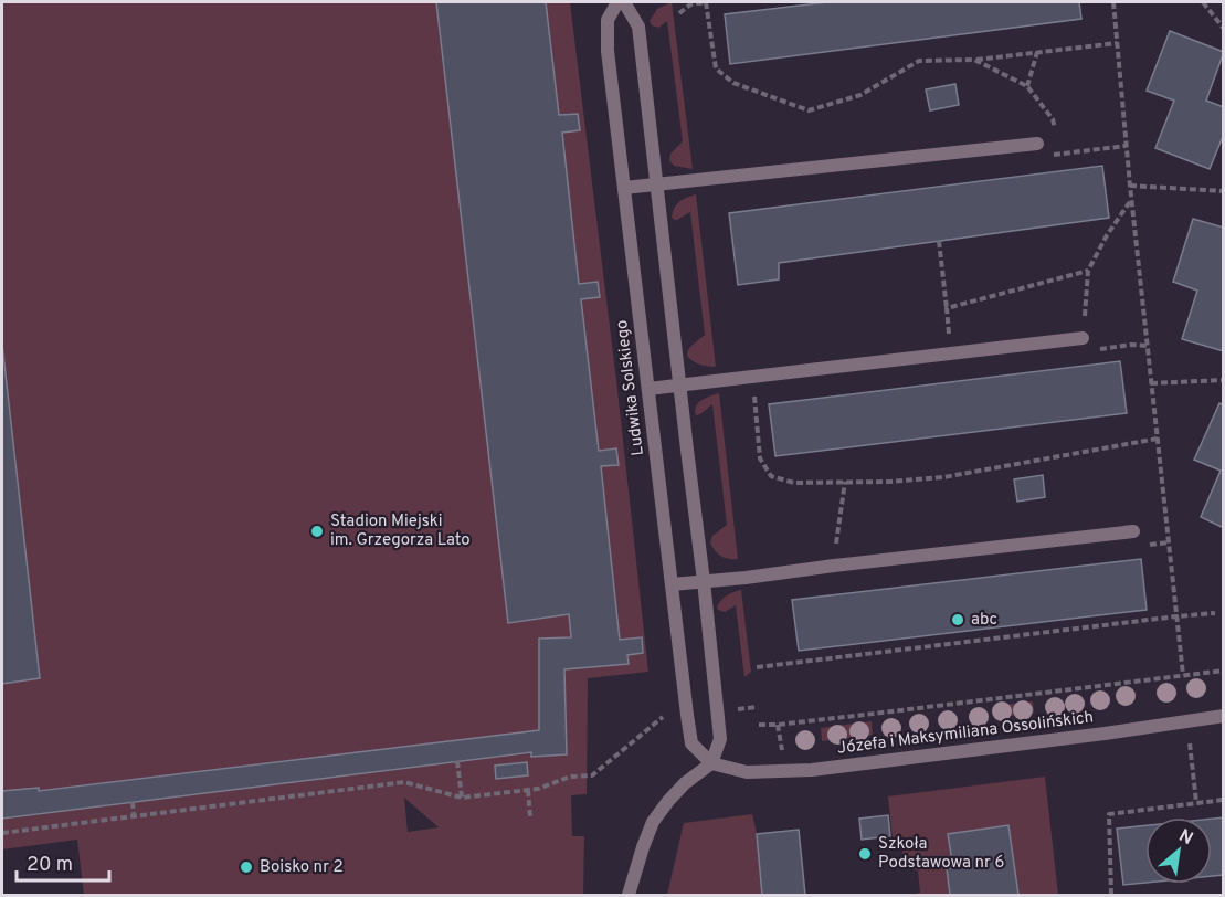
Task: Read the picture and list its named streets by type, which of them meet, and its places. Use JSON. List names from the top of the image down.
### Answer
{
  "streets": {
    "street": ["Ludwika Solskiego", "Józefa i Maksymiliana Ossolińskich"]
  },
  "crossings": [
    ["Ludwika Solskiego", "Józefa i Maksymiliana Ossolińskich"]
  ],
  "places": [
    "Stadion Miejski im. Grzegorza Lato",
    "abc",
    "Szkoła Podstawowa nr 6",
    "Boisko nr 2"
  ],
  "scale_bar": "20 m",
  "north": "top right"
}
